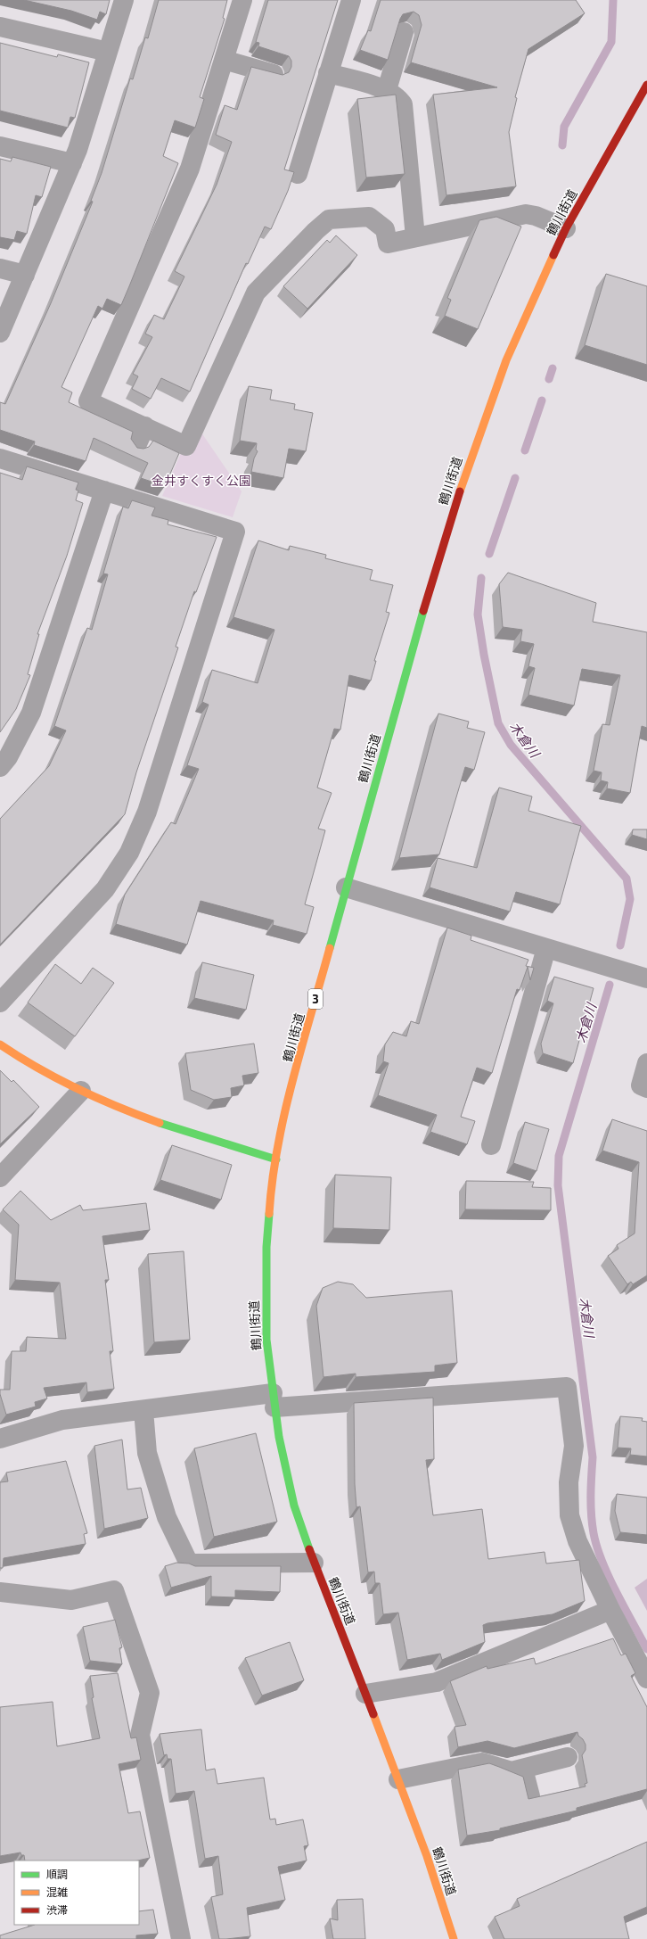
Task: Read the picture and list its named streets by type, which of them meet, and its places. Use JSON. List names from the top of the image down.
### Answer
{
  "streets": {
    "main road": ["鶴川街道", "3"]
  },
  "water": ["木倉川"],
  "parks": ["金井すくすく公園"],
  "legend": ["順調", "混雑", "渋滞"]
}
